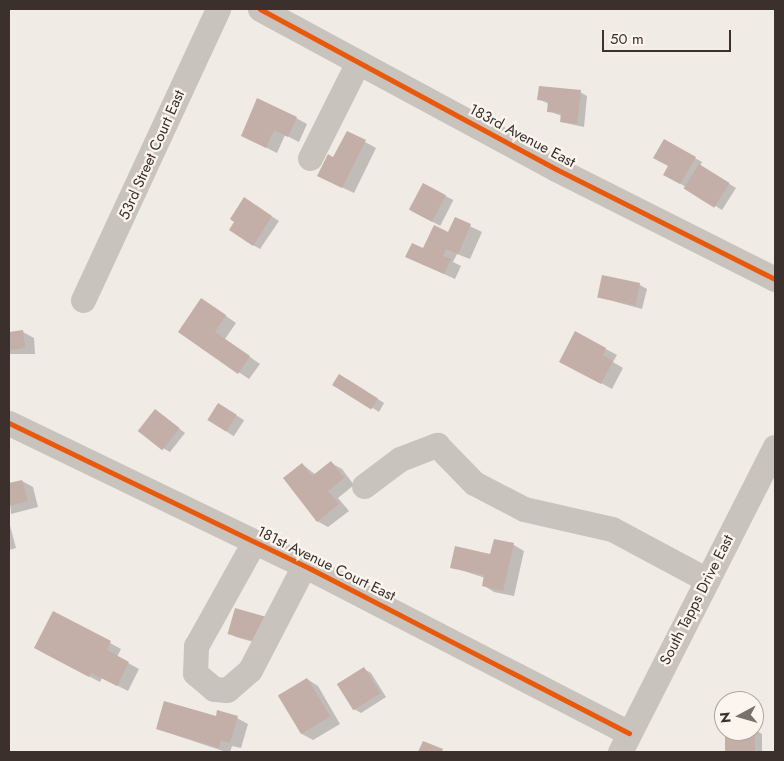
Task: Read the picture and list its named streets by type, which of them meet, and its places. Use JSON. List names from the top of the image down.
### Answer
{
  "streets": {
    "street": [
      "183rd Avenue East",
      "53rd Street Court East",
      "181st Avenue Court East",
      "South Tapps Drive East"
    ]
  },
  "crossings": [
    ["181st Avenue Court East", "South Tapps Drive East"]
  ],
  "scale_bar": "50 m",
  "north": "left"
}
